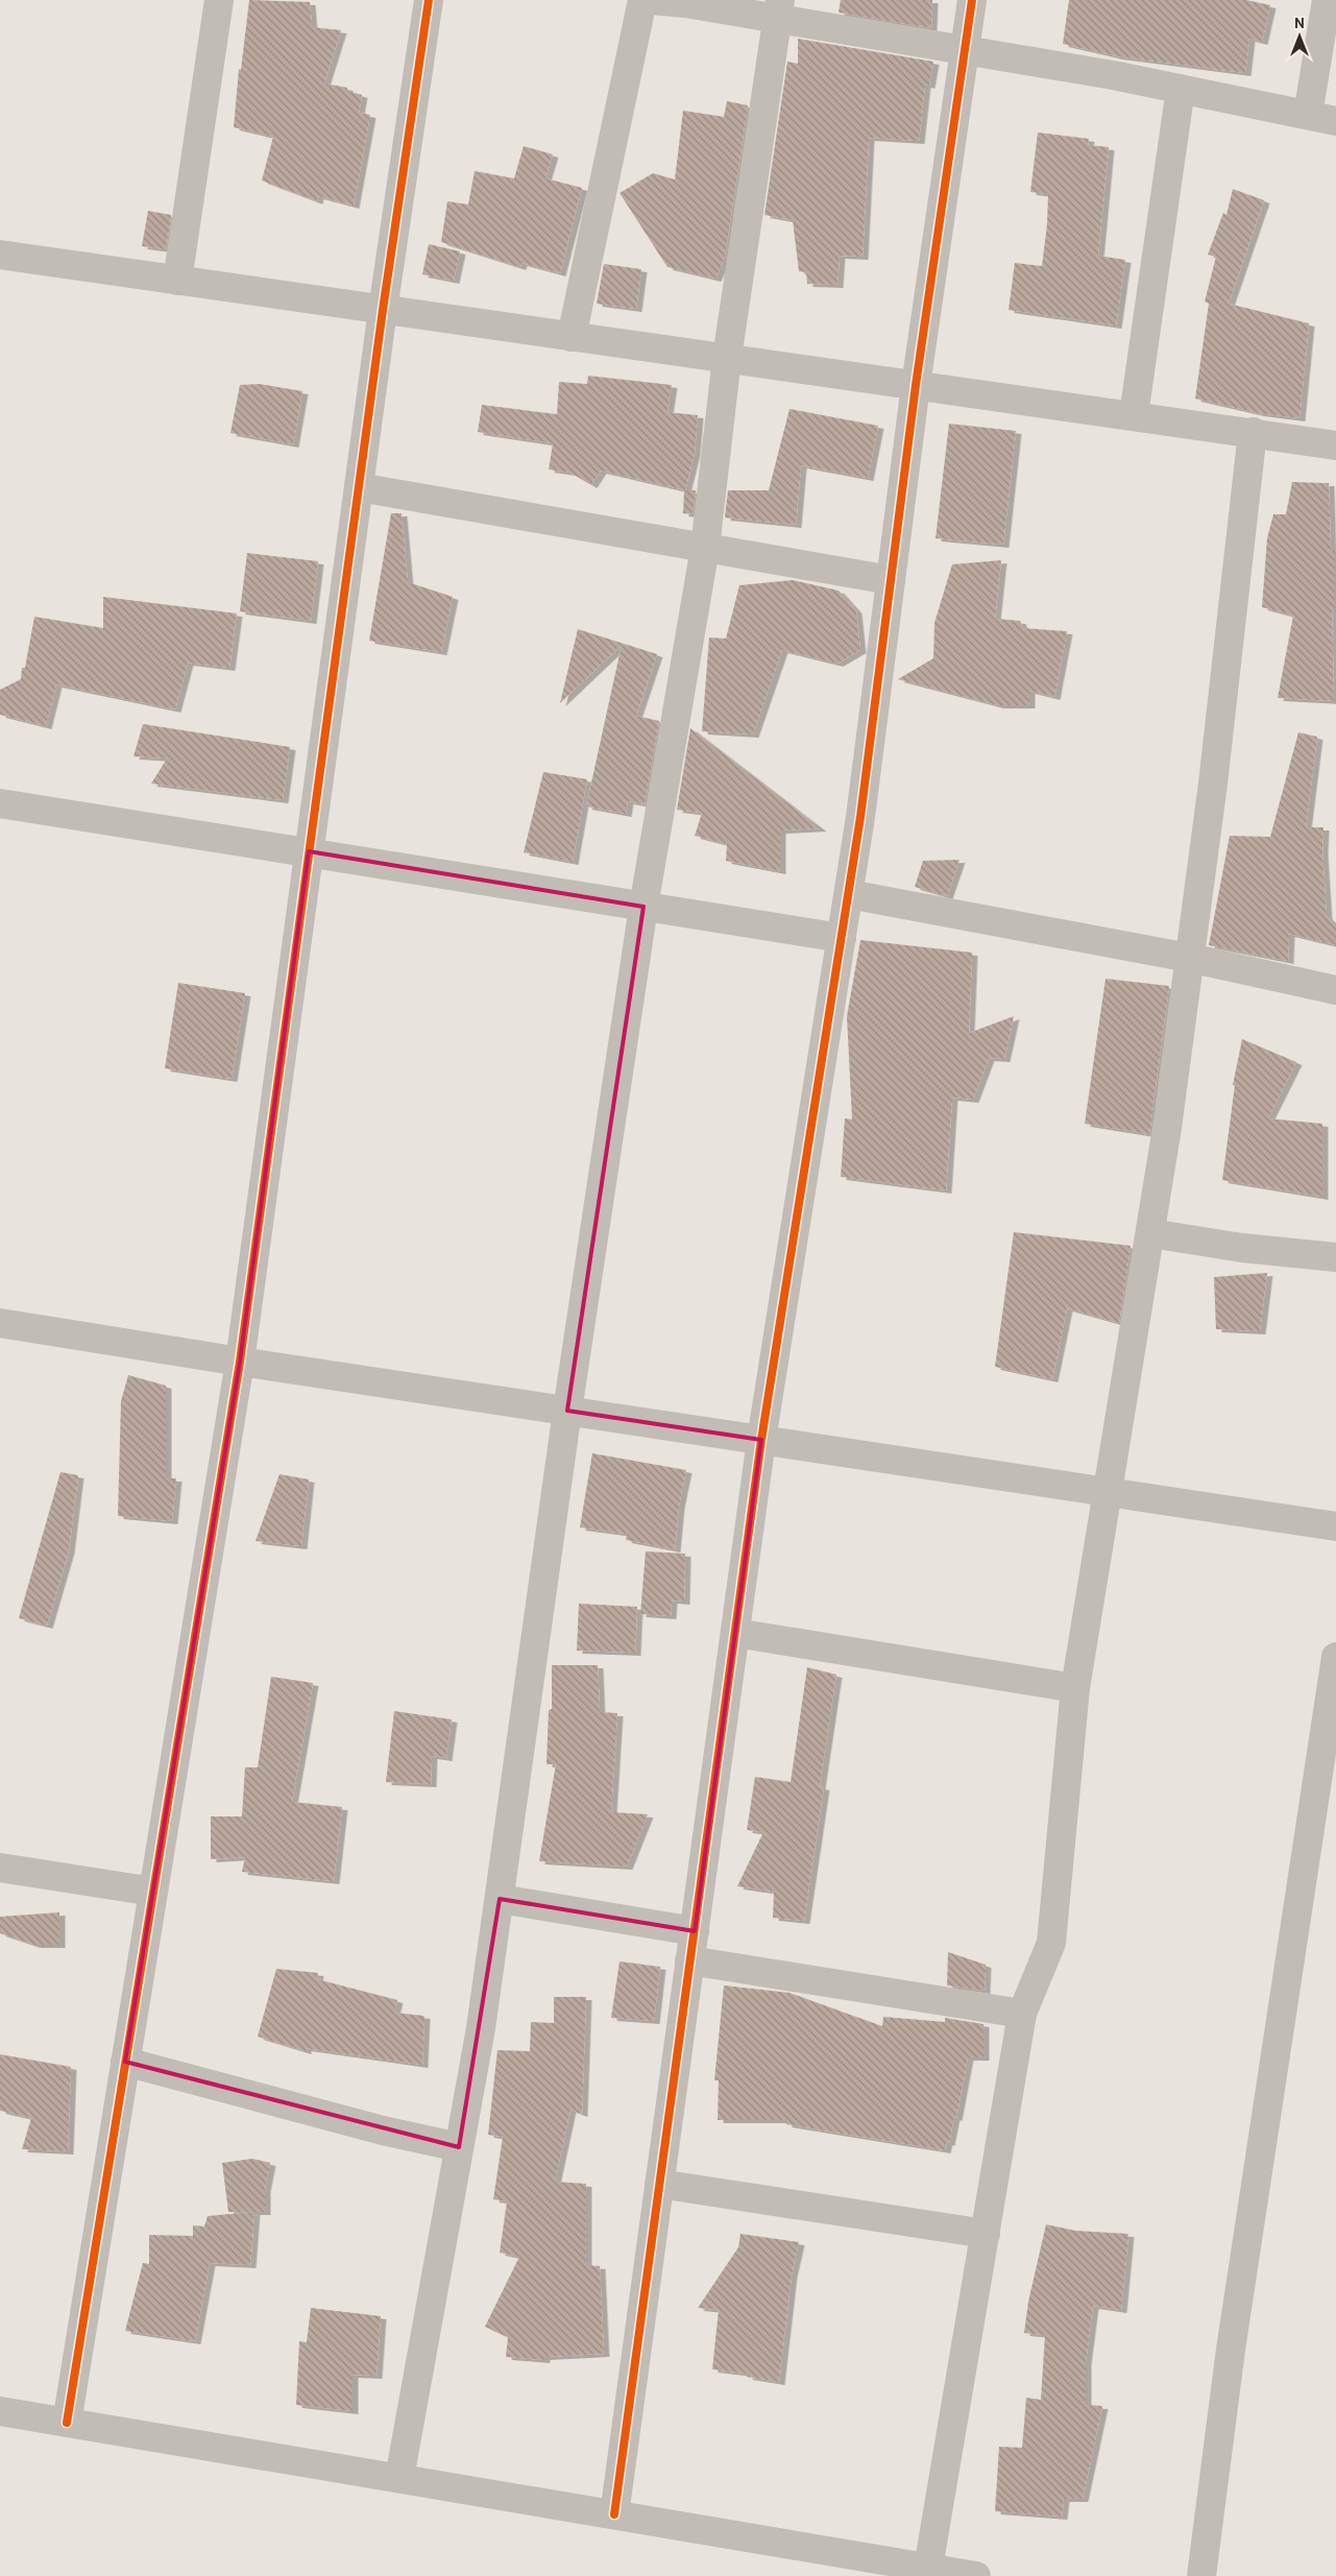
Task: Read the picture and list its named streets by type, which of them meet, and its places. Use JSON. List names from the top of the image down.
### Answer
{
  "north": "top"
}
